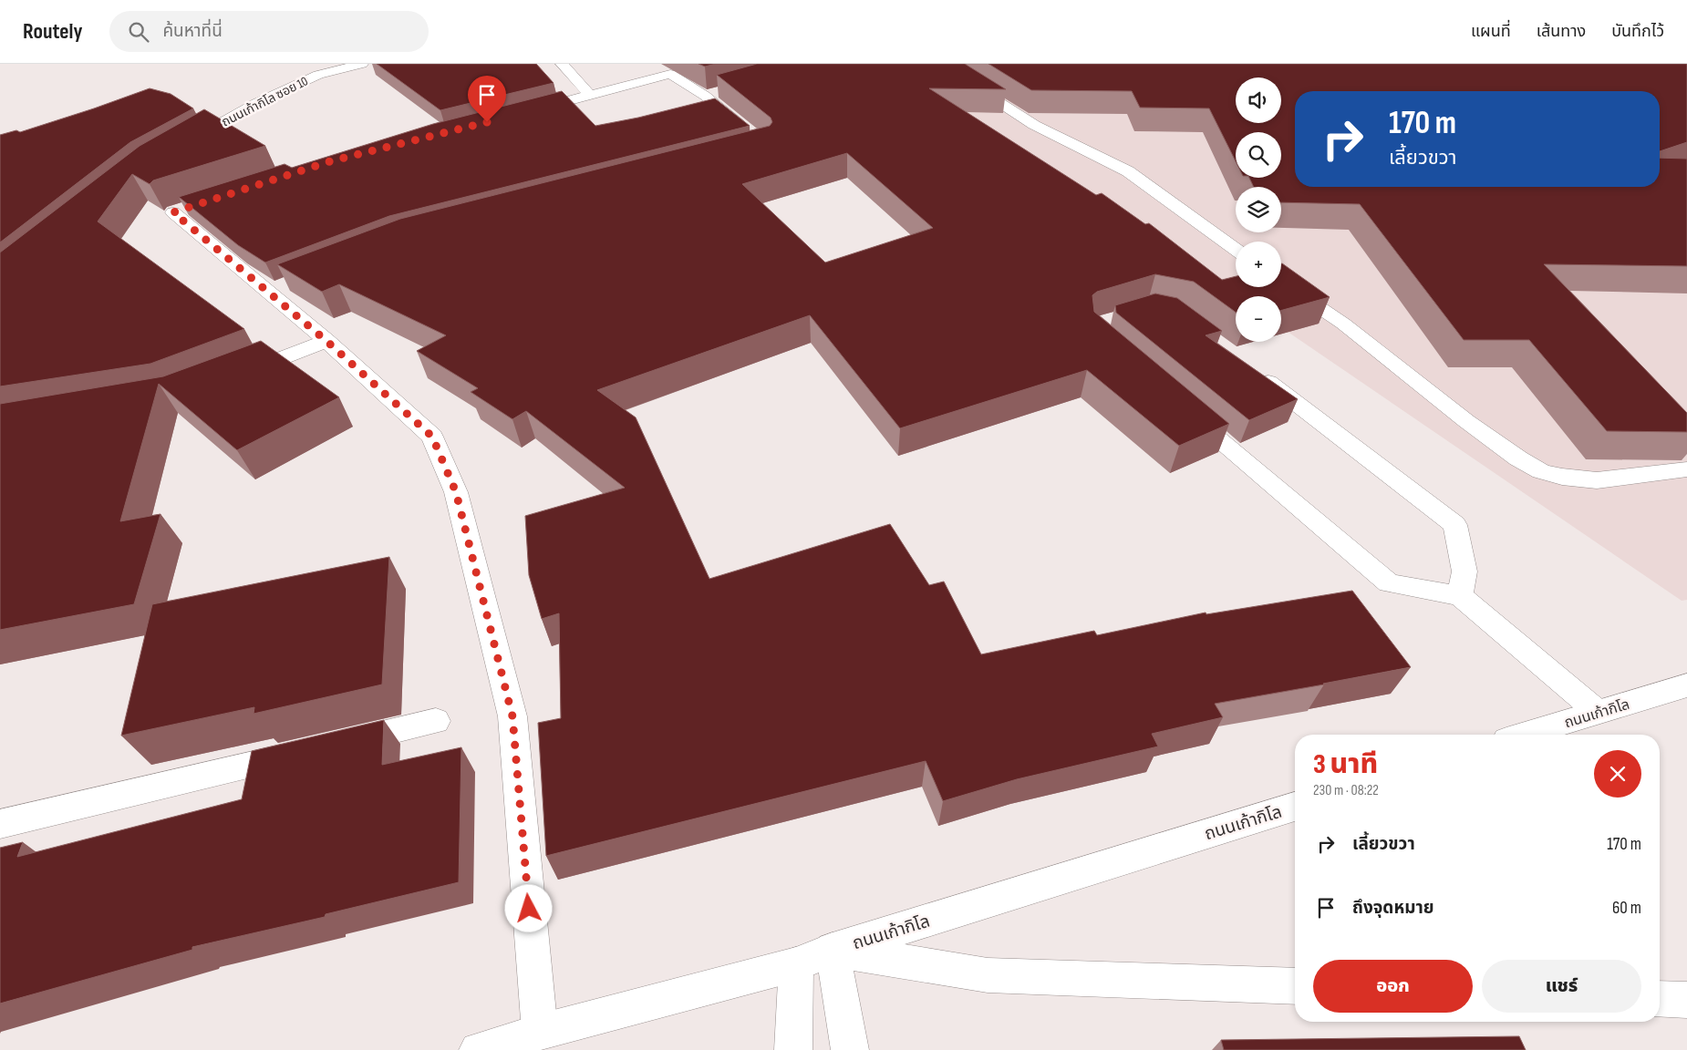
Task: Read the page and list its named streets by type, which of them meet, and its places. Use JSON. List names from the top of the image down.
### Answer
{
  "streets": {
    "street": ["ถนนเก้ากิโล ซอย 10", "ถนนเก้ากิโล"]
  },
  "page": {
    "header": "Routely",
    "search": "ค้นหาที่นี่",
    "nav": ["แผนที่", "เส้นทาง", "บันทึกไว้"],
    "map_buttons": ["+", "−"],
    "turn": ["170 m", "เลี้ยวขวา"],
    "heading": ["3 นาที", "230 m · 08:22"],
    "list": [
      {
        "name": "เลี้ยวขวา",
        "value": "170 m"
      },
      {
        "name": "ถึงจุดหมาย",
        "value": "60 m"
      }
    ],
    "buttons": ["ออก", "แชร์"]
  }
}
